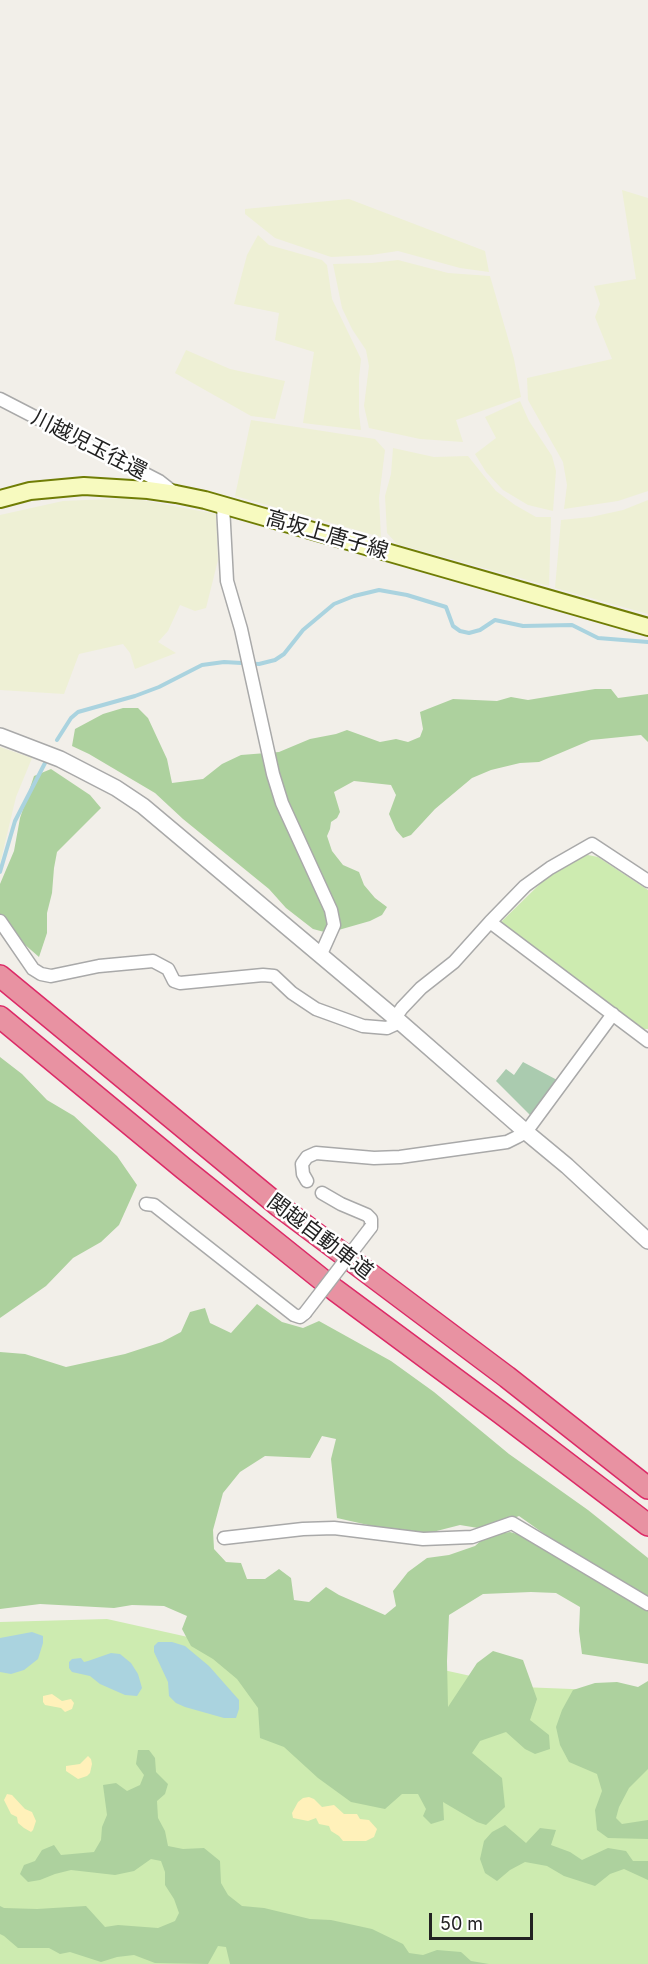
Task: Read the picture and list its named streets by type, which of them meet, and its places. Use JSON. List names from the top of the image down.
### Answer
{
  "streets": {
    "highway": ["関越自動車道"],
    "main road": ["高坂上唐子線"],
    "street": ["川越児玉往還"]
  },
  "crossings": [
    ["川越児玉往還", "高坂上唐子線"]
  ],
  "scale_bar": "50 m"
}
